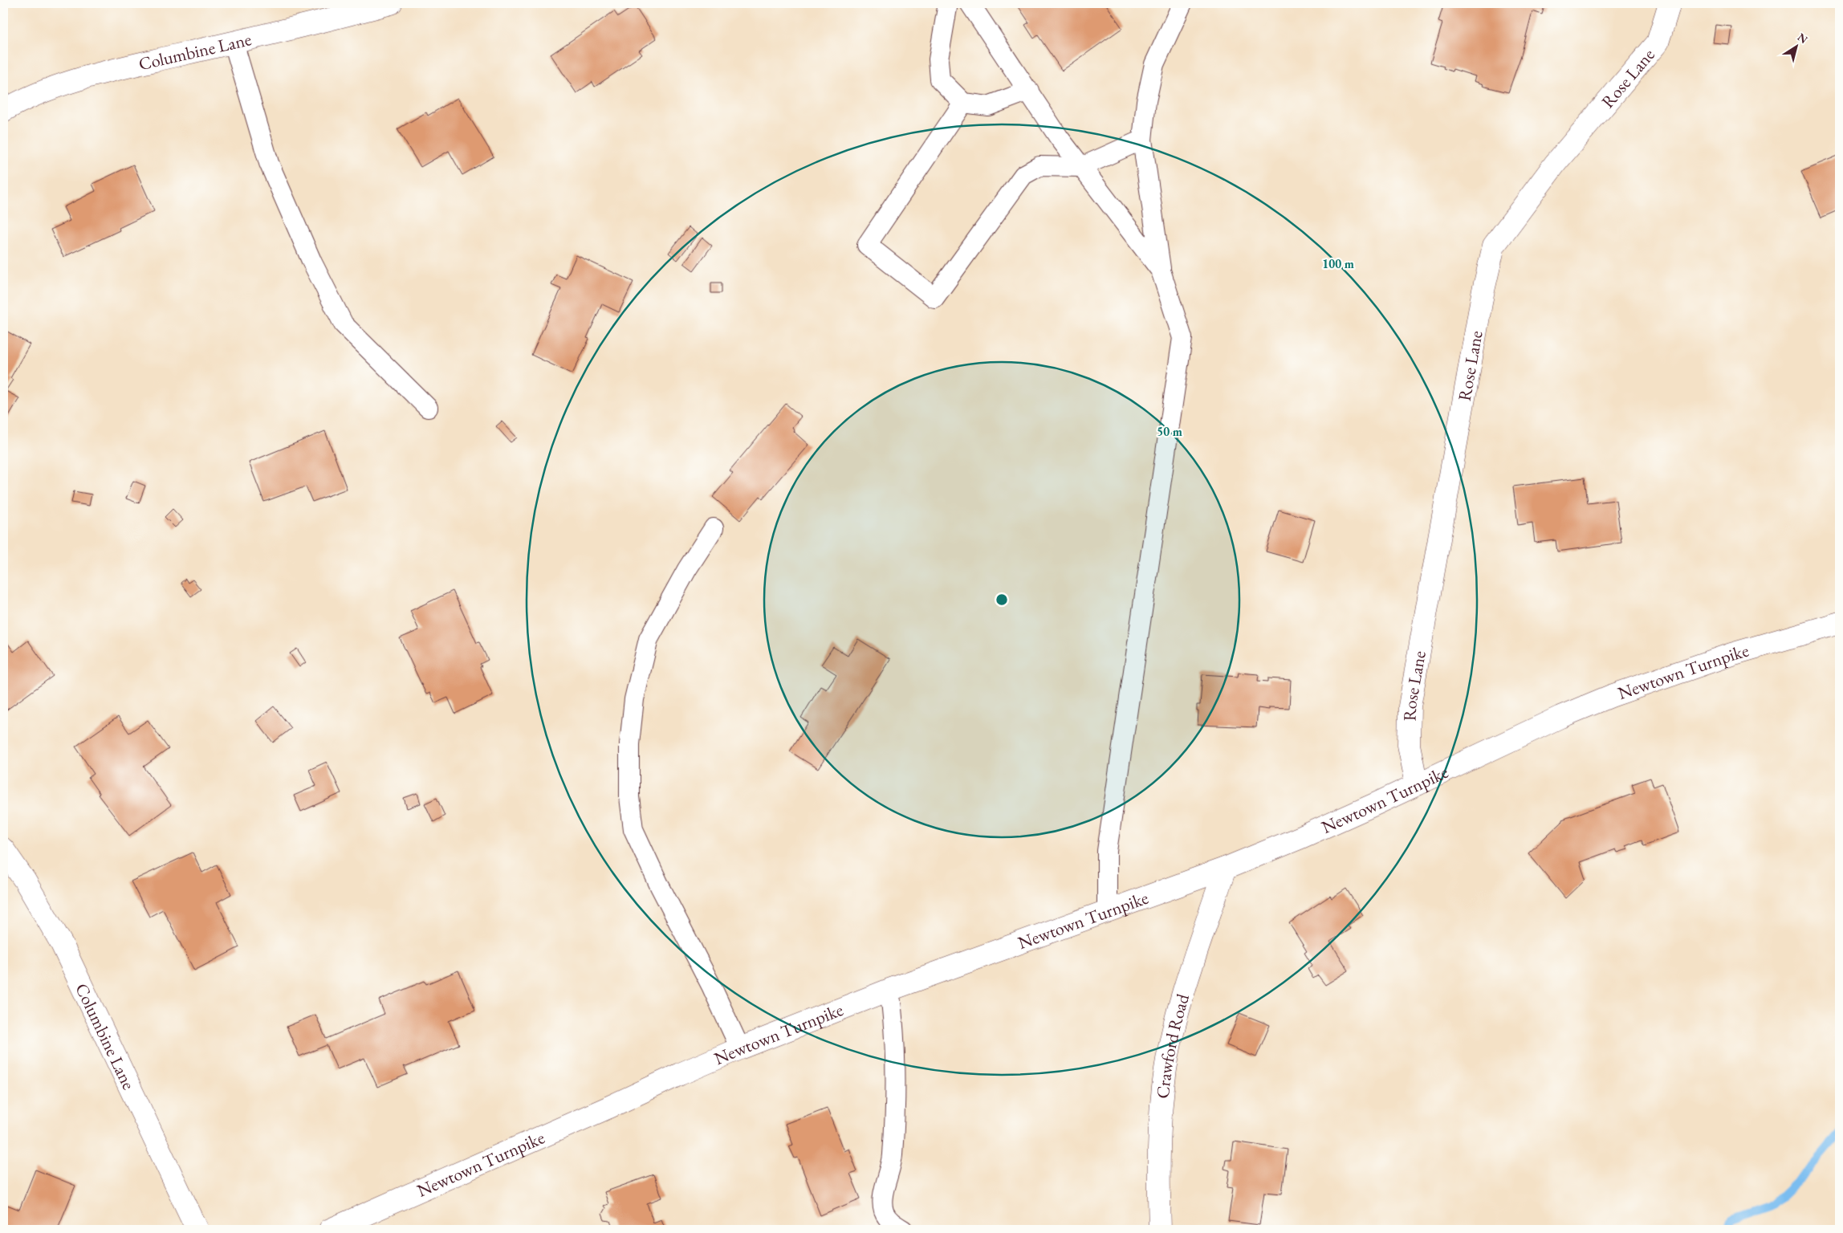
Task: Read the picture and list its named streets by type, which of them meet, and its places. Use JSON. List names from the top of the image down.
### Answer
{
  "streets": {
    "street": [
      "Columbine Lane",
      "Rose Lane",
      "Newtown Turnpike",
      "Crawford Road"
    ]
  },
  "crossings": [
    ["Rose Lane", "Newtown Turnpike"],
    ["Newtown Turnpike", "Crawford Road"]
  ],
  "north": "top right",
  "rings": ["100 m", "50 m"]
}
